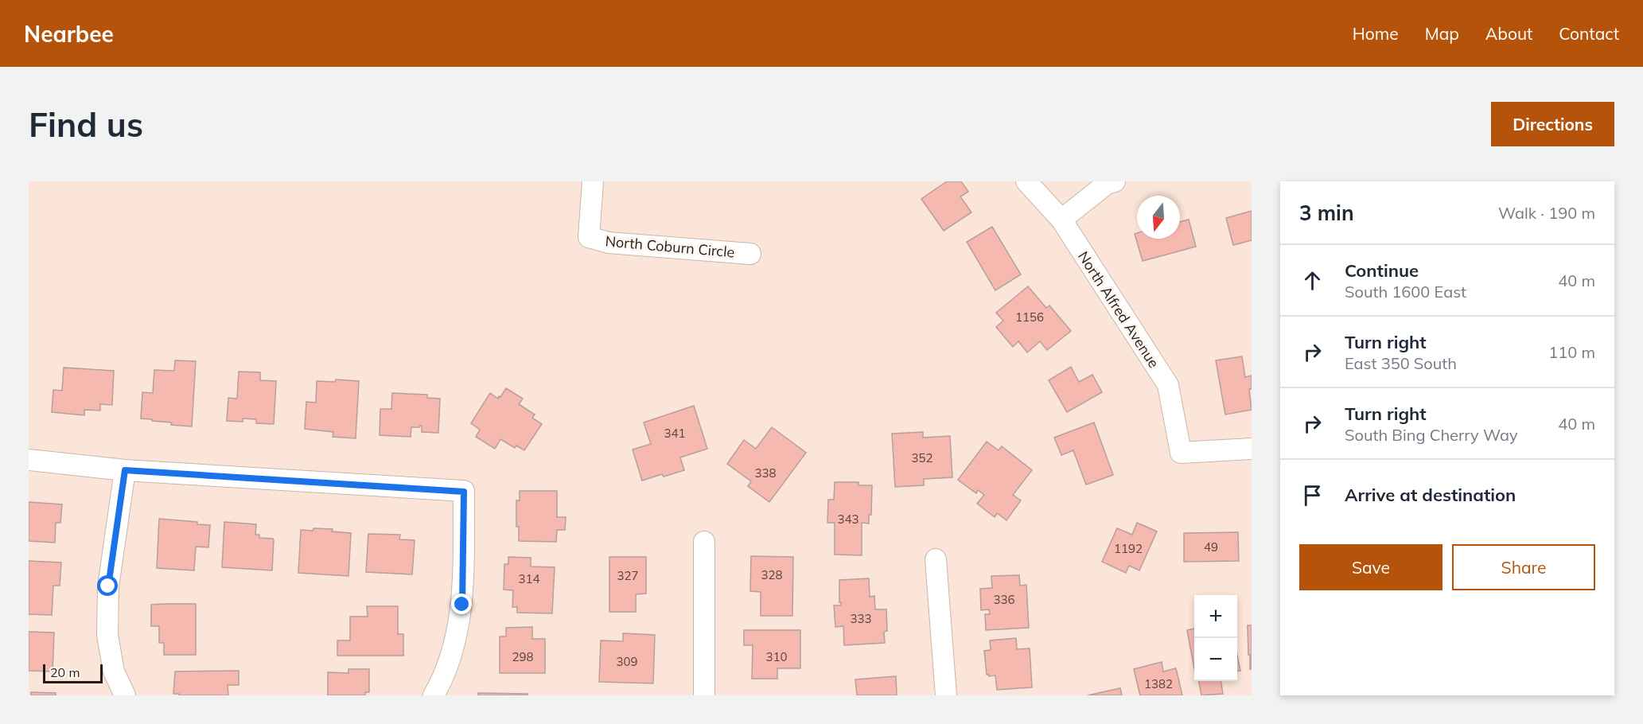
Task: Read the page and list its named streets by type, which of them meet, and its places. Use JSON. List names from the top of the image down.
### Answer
{
  "streets": {
    "street": ["North Coburn Circle", "North Alfred Avenue"]
  },
  "house_numbers": [
    "1156",
    "341",
    "352",
    "338",
    "343",
    "49",
    "1192",
    "328",
    "327",
    "314",
    "336",
    "333",
    "298",
    "310",
    "309",
    "1382"
  ],
  "scale_bar": "20 m",
  "north": "bottom",
  "page": {
    "header": "Nearbee",
    "nav": [
      "Home",
      "Map",
      "About",
      "Contact"
    ],
    "buttons": [
      "Directions",
      ["Save", "Share"]
    ],
    "title": "Find us",
    "heading": ["3 min", "Walk · 190 m"],
    "list": [
      ["Continue", "South 1600 East", "40 m"],
      ["Turn right", "East 350 South", "110 m"],
      ["Turn right", "South Bing Cherry Way", "40 m"],
      "Arrive at destination"
    ],
    "map_buttons": ["+", "−"],
    "scale": "20 m"
  }
}
